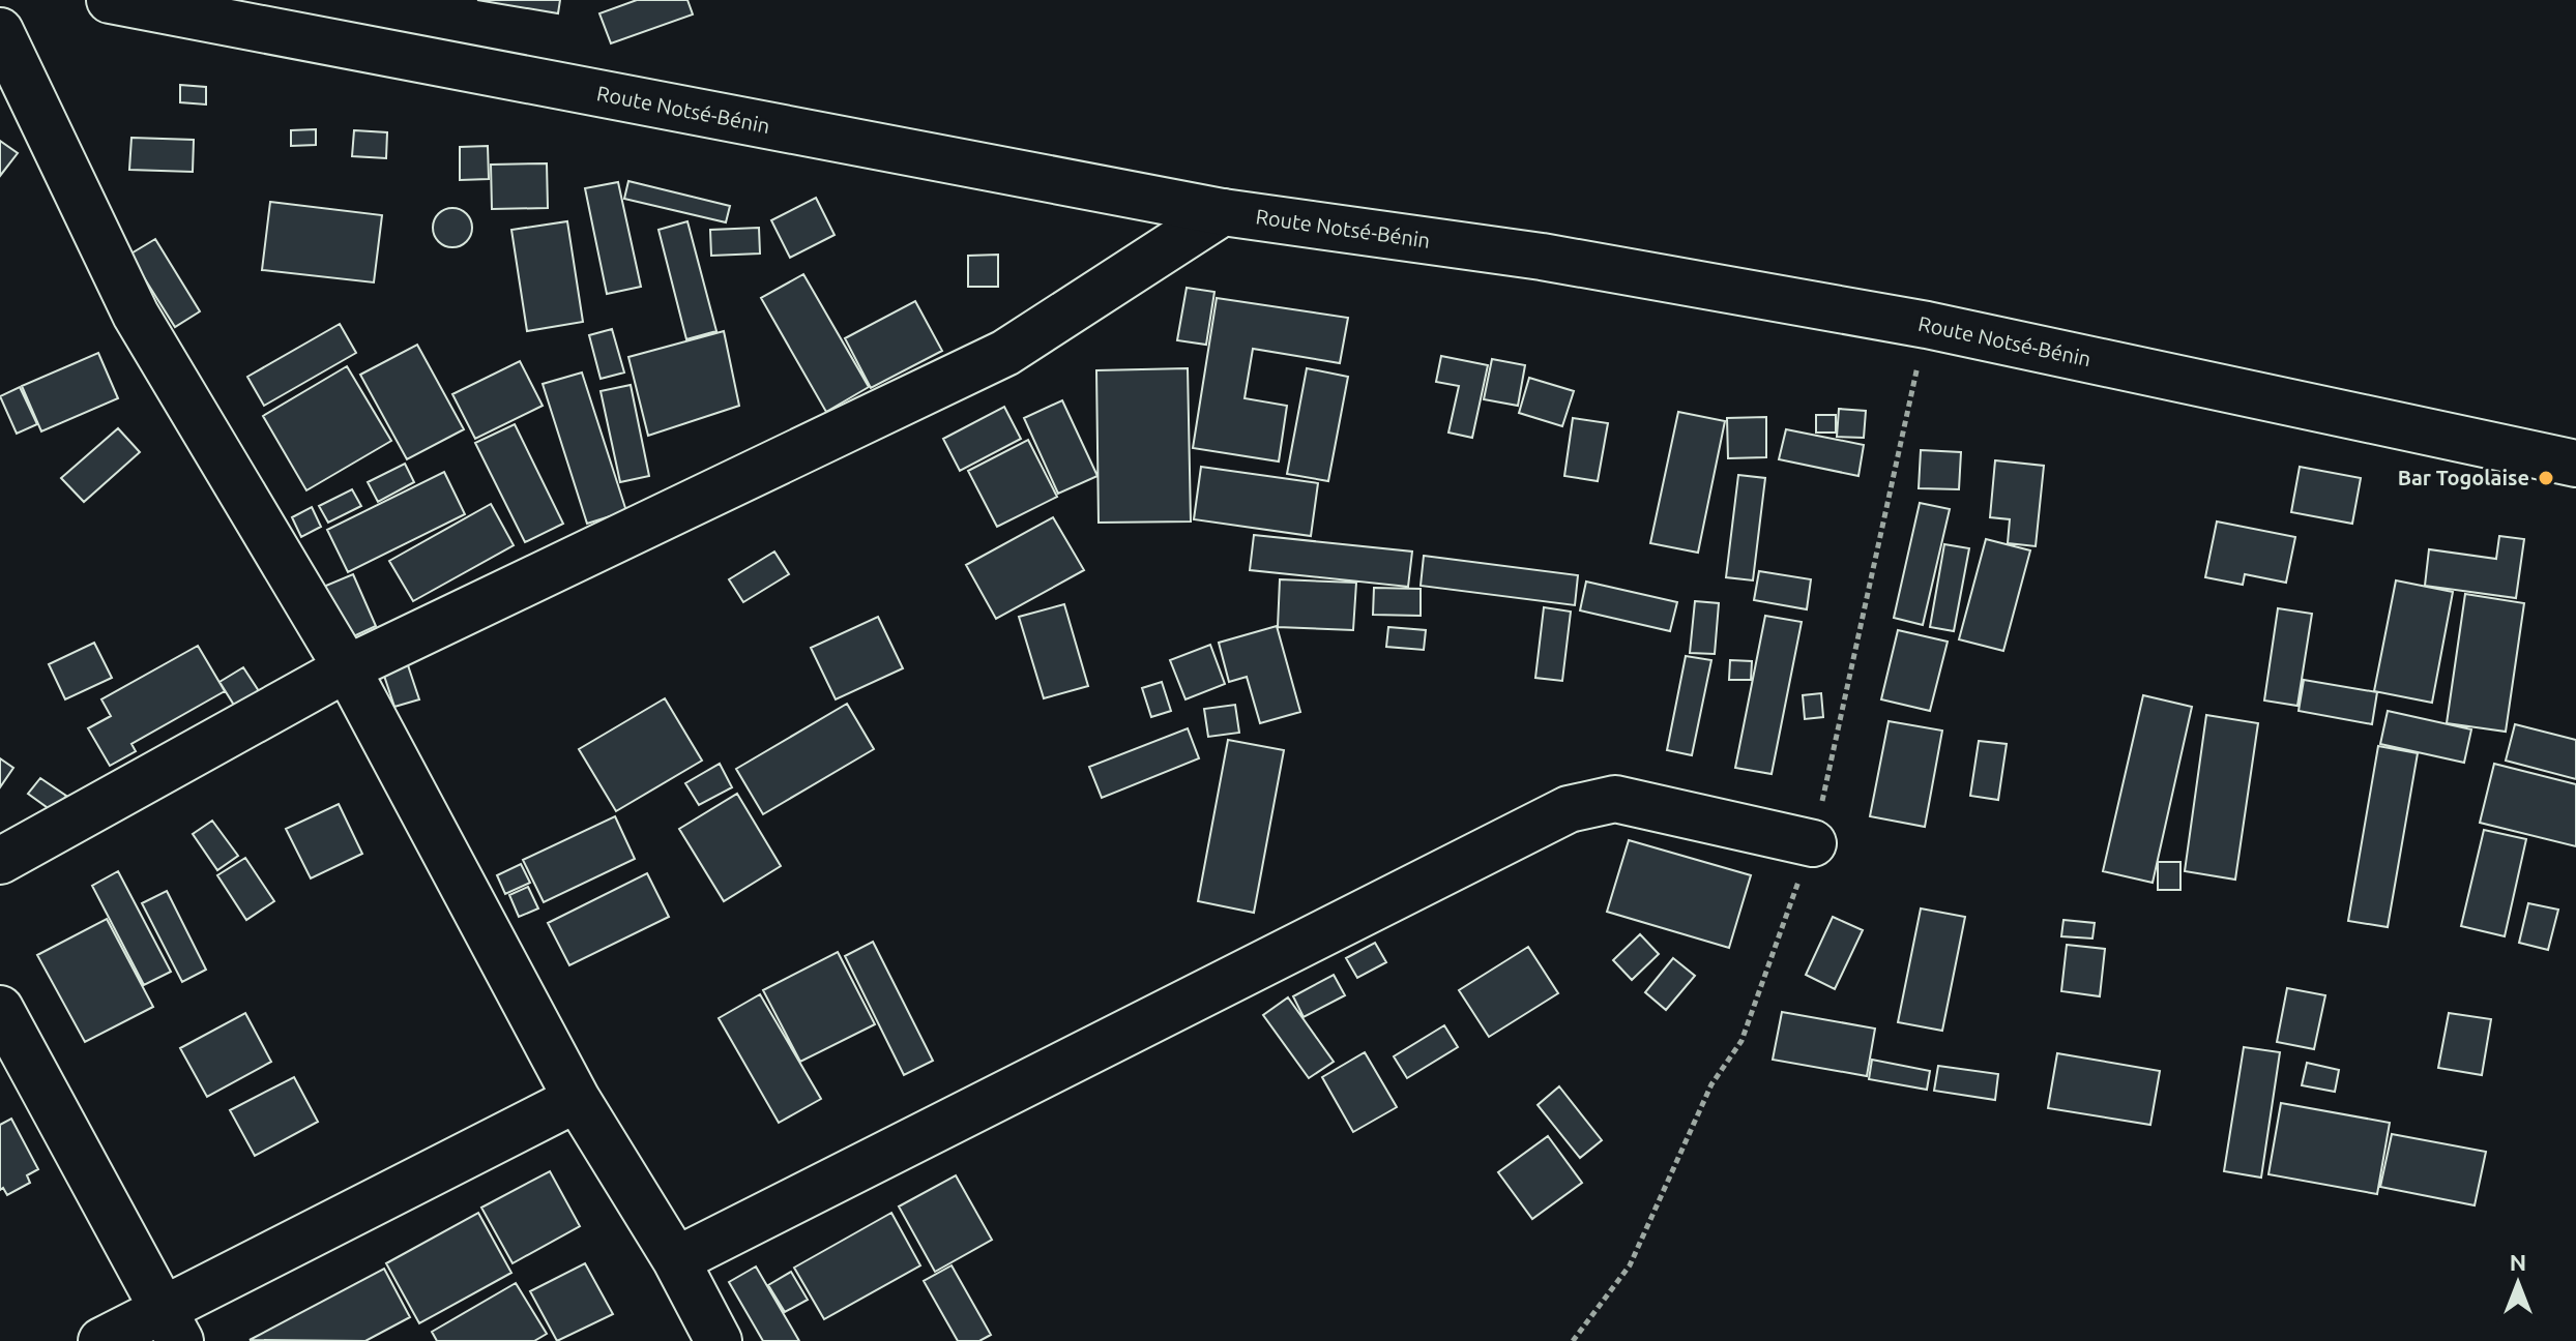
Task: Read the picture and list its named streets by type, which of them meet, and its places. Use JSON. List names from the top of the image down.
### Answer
{
  "streets": {
    "street": ["Route Notsé-Bénin"]
  },
  "places": ["Bar Togolaise"],
  "north": "top"
}
